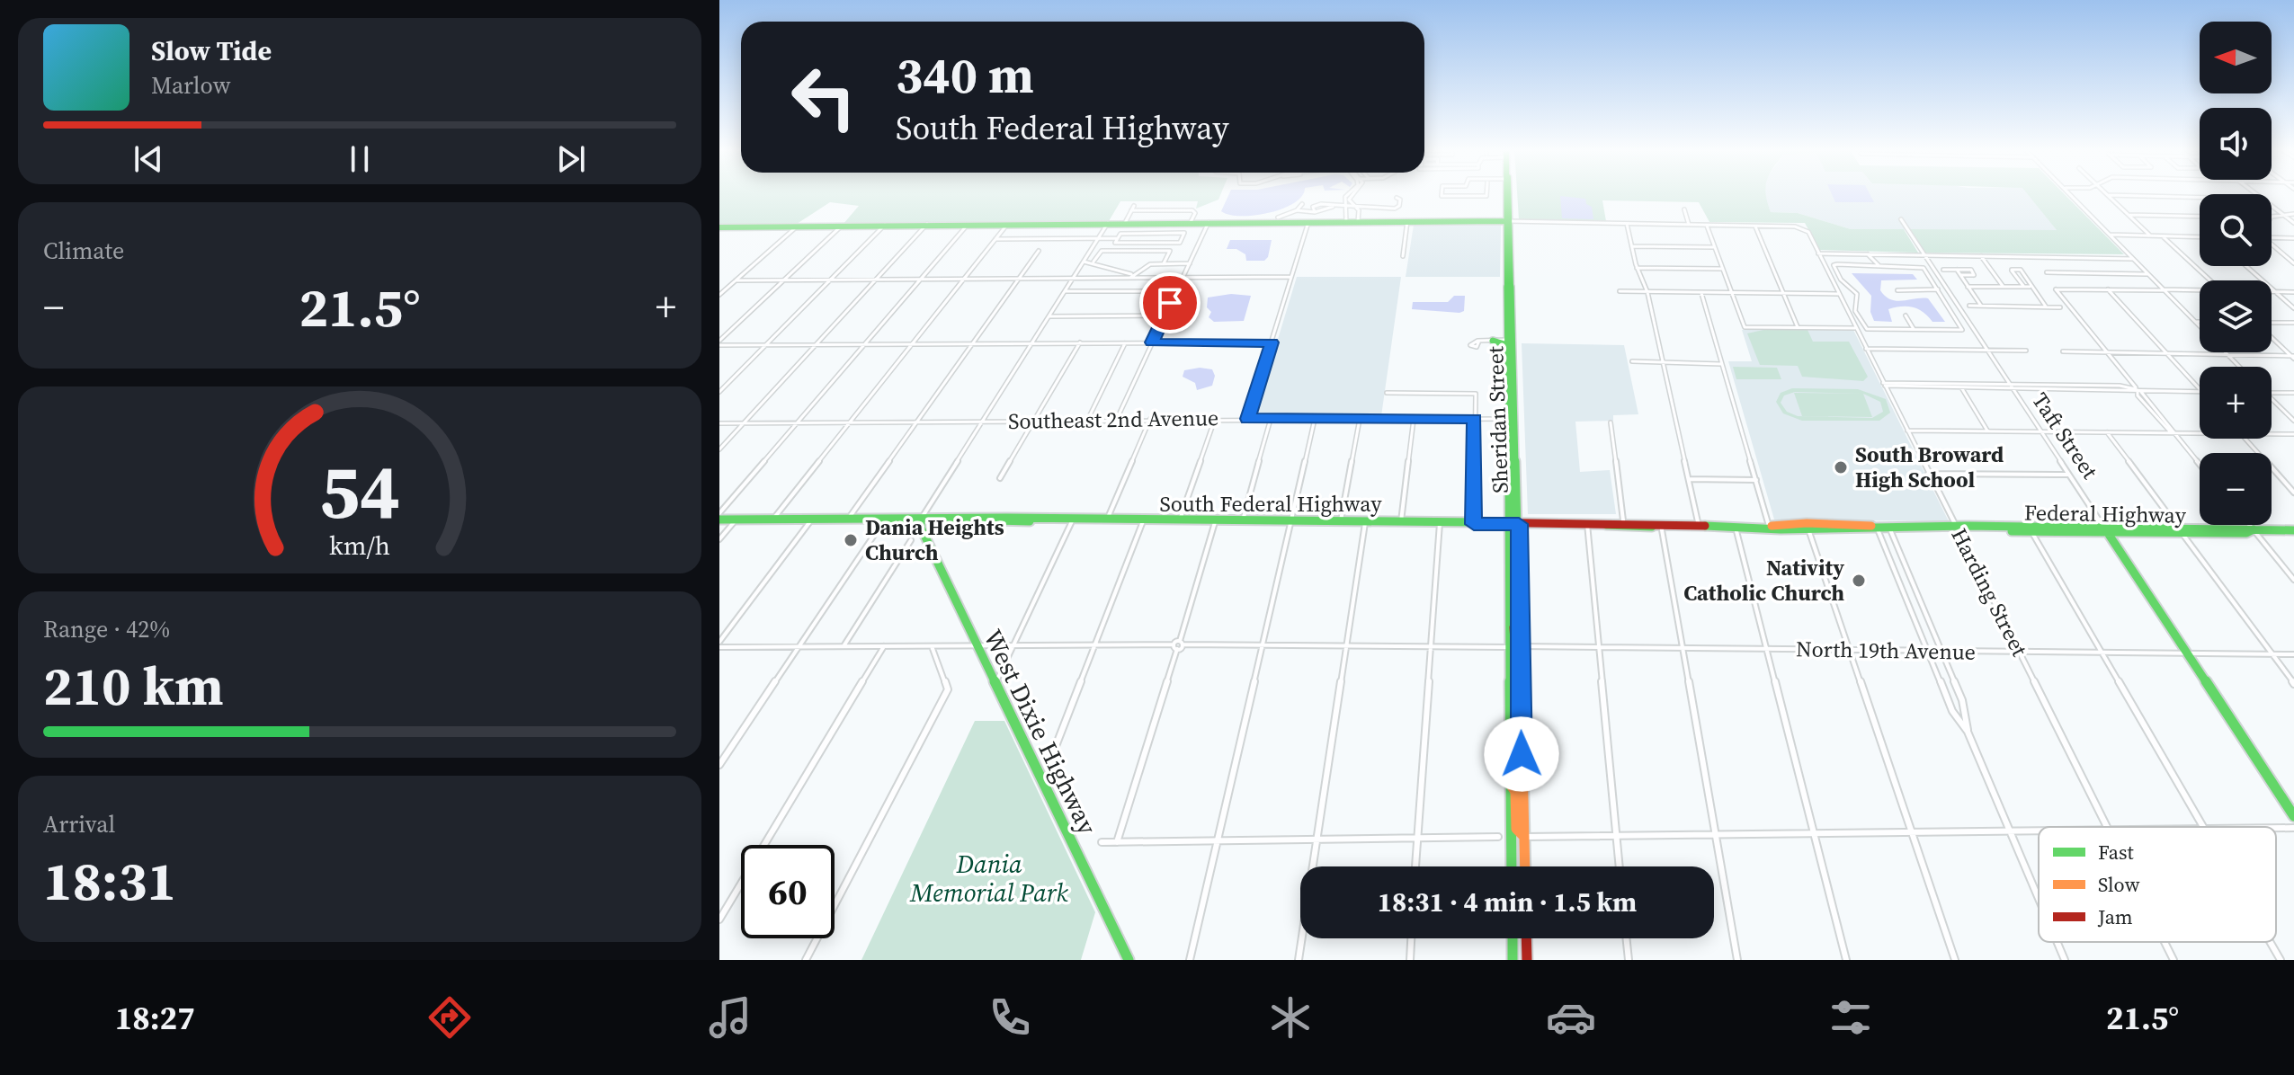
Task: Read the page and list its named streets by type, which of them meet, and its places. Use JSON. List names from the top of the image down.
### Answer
{
  "streets": {
    "main road": [
      "Sheridan Street",
      "Taft Street",
      "South Federal Highway",
      "Federal Highway",
      "West Dixie Highway"
    ],
    "street": ["Southeast 2nd Avenue", "Harding Street", "North 19th Avenue"]
  },
  "crossings": [
    ["Southeast 2nd Avenue", "Sheridan Street"],
    ["Sheridan Street", "South Federal Highway"],
    ["Sheridan Street", "Federal Highway"],
    ["Sheridan Street", "North 19th Avenue"],
    ["Taft Street", "Federal Highway"],
    ["Taft Street", "North 19th Avenue"],
    ["South Federal Highway", "Federal Highway"],
    ["South Federal Highway", "West Dixie Highway"],
    ["Federal Highway", "Harding Street"],
    ["Harding Street", "North 19th Avenue"]
  ],
  "parks": ["Dania Memorial Park"],
  "places": ["South Broward High School", "Dania Heights Church", "Nativity Catholic Church"],
  "legend": ["Fast", "Slow", "Jam"],
  "north": "left",
  "page": {
    "map_buttons": ["+", "−"],
    "turn": ["340 m", "South Federal Highway"],
    "song": ["Slow Tide", "Marlow"],
    "tile": [
      "Climate",
      ["Range · 42%", "210 km"],
      ["Arrival", "18:31"]
    ],
    "heat": ["−", "21.5°", "+"],
    "limit": "60",
    "trip": "18:31 · 4 min · 1.5 km",
    "tabs": ["18:27", "21.5°"],
    "gauge": ["54", "km/h"]
  }
}
